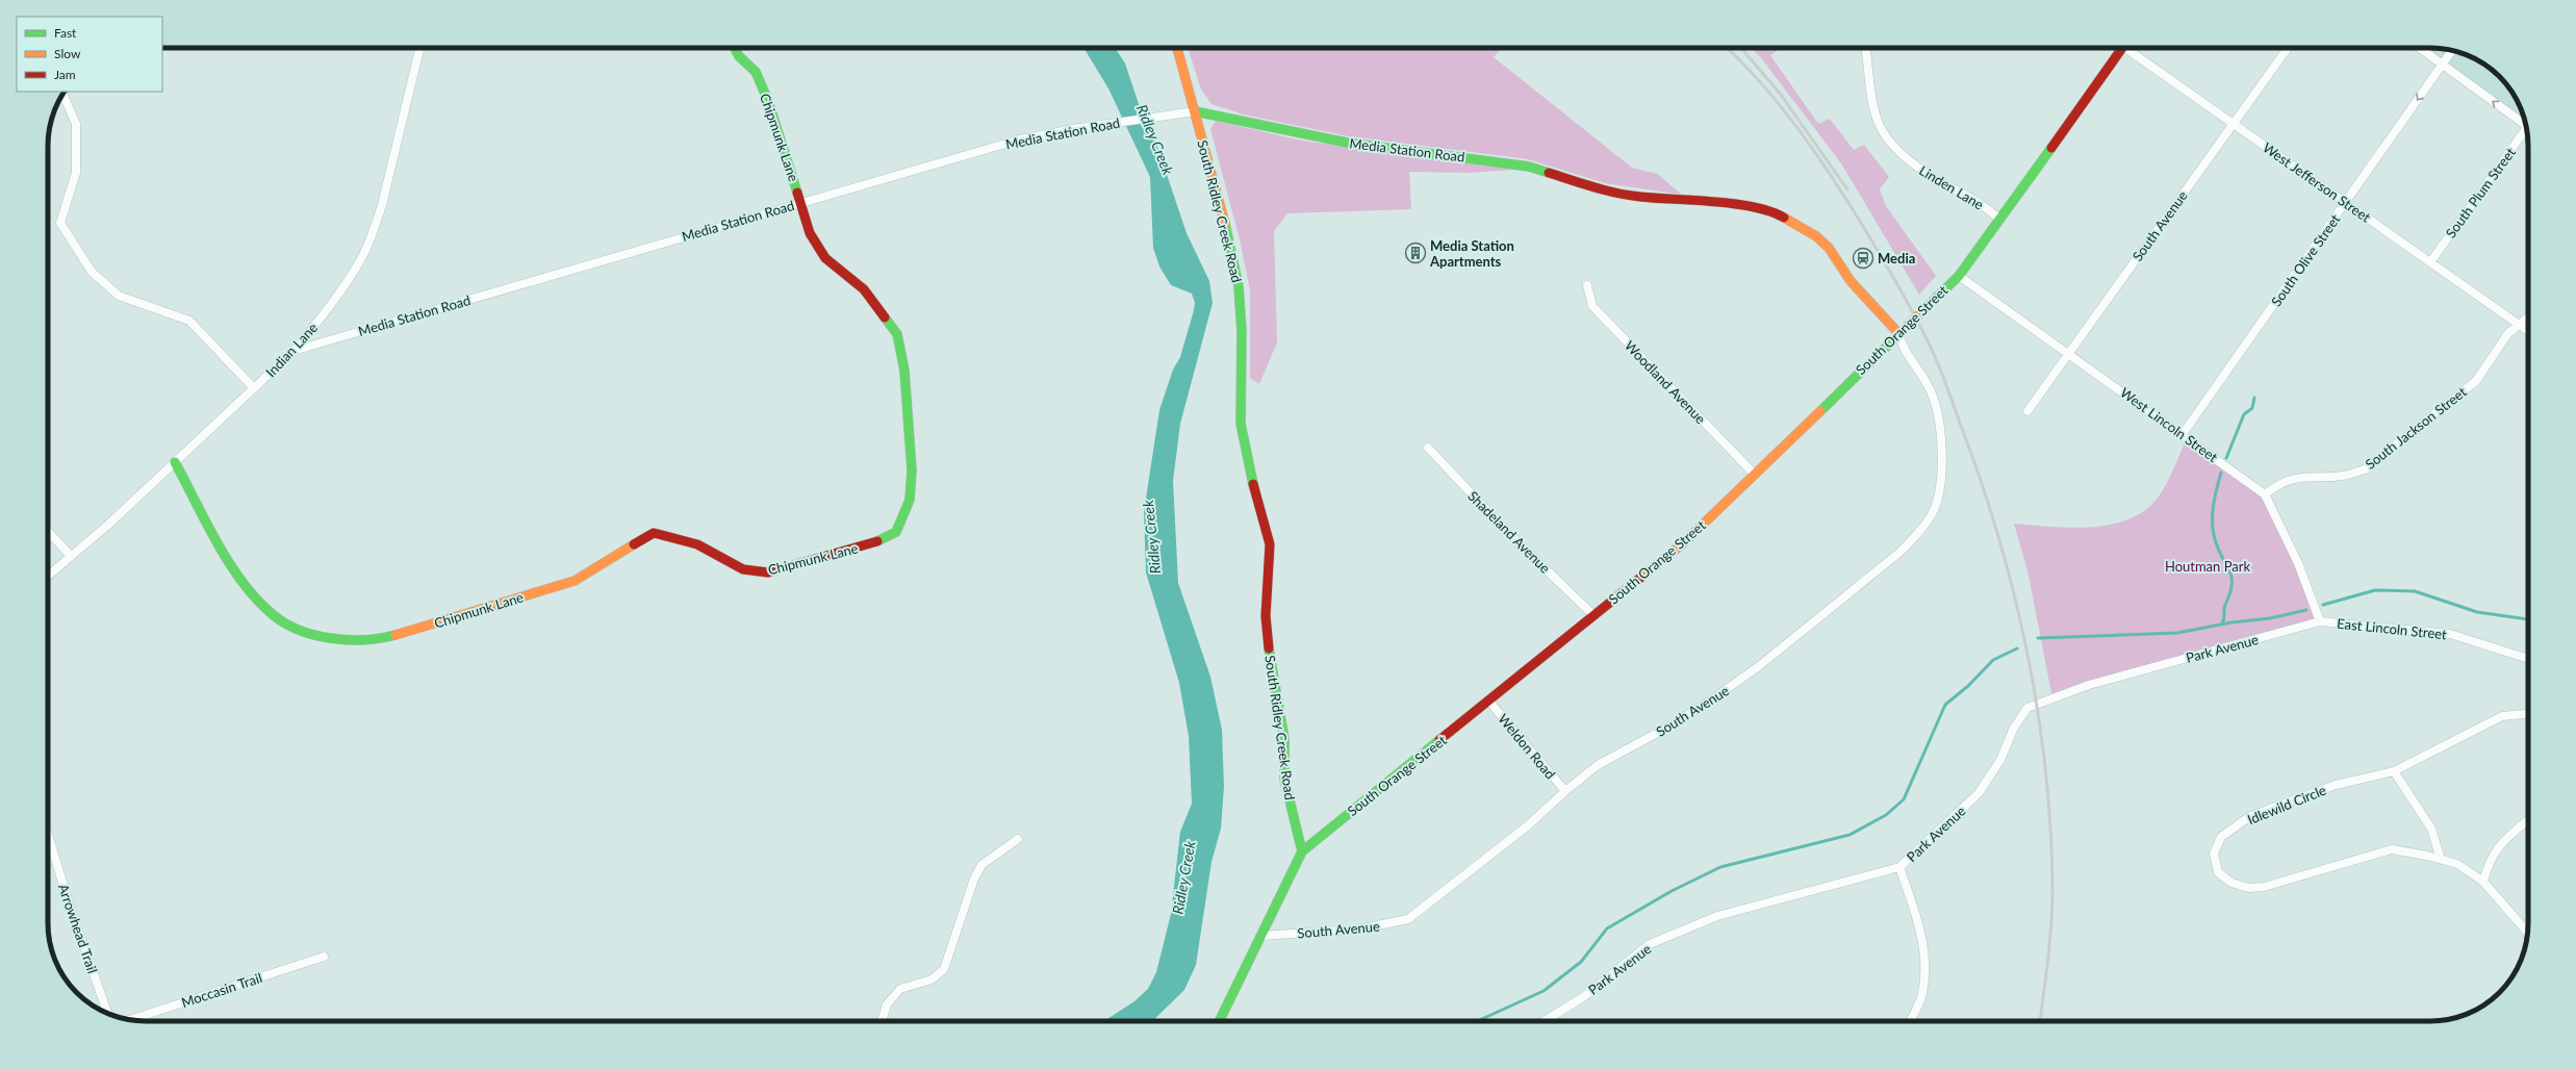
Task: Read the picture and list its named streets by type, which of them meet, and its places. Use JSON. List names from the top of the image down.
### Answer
{
  "streets": {
    "street": [
      "Media Station Road",
      "Chipmunk Lane",
      "West Jefferson Street",
      "Linden Lane",
      "South Plum Street",
      "South Ridley Creek Road",
      "South Avenue",
      "South Olive Street",
      "South Orange Street",
      "Indian Lane",
      "Woodland Avenue",
      "West Lincoln Street",
      "South Jackson Street",
      "Shadeland Avenue",
      "East Lincoln Street",
      "Park Avenue",
      "Weldon Road",
      "Idlewild Circle",
      "Arrowhead Trail",
      "Moccasin Trail"
    ]
  },
  "crossings": [
    ["Media Station Road", "Chipmunk Lane"],
    ["Media Station Road", "South Ridley Creek Road"],
    ["Media Station Road", "South Avenue"],
    ["Media Station Road", "South Orange Street"],
    ["Media Station Road", "Indian Lane"],
    ["Chipmunk Lane", "Indian Lane"],
    ["West Jefferson Street", "South Plum Street"],
    ["West Jefferson Street", "South Avenue"],
    ["West Jefferson Street", "South Olive Street"],
    ["West Jefferson Street", "South Jackson Street"],
    ["Linden Lane", "South Orange Street"],
    ["South Ridley Creek Road", "South Orange Street"],
    ["South Avenue", "South Orange Street"],
    ["South Avenue", "West Lincoln Street"],
    ["South Avenue", "Weldon Road"],
    ["South Olive Street", "West Lincoln Street"],
    ["South Orange Street", "Woodland Avenue"],
    ["South Orange Street", "West Lincoln Street"],
    ["South Orange Street", "Shadeland Avenue"],
    ["South Orange Street", "Weldon Road"],
    ["West Lincoln Street", "South Jackson Street"],
    ["West Lincoln Street", "East Lincoln Street"],
    ["West Lincoln Street", "Park Avenue"],
    ["East Lincoln Street", "Park Avenue"]
  ],
  "one_way": ["South Olive Street"],
  "water": ["Ridley Creek"],
  "parks": ["Houtman Park"],
  "places": {
    "building": ["Media Station Apartments"],
    "station": ["Media"]
  },
  "legend": ["Fast", "Slow", "Jam"]
}
